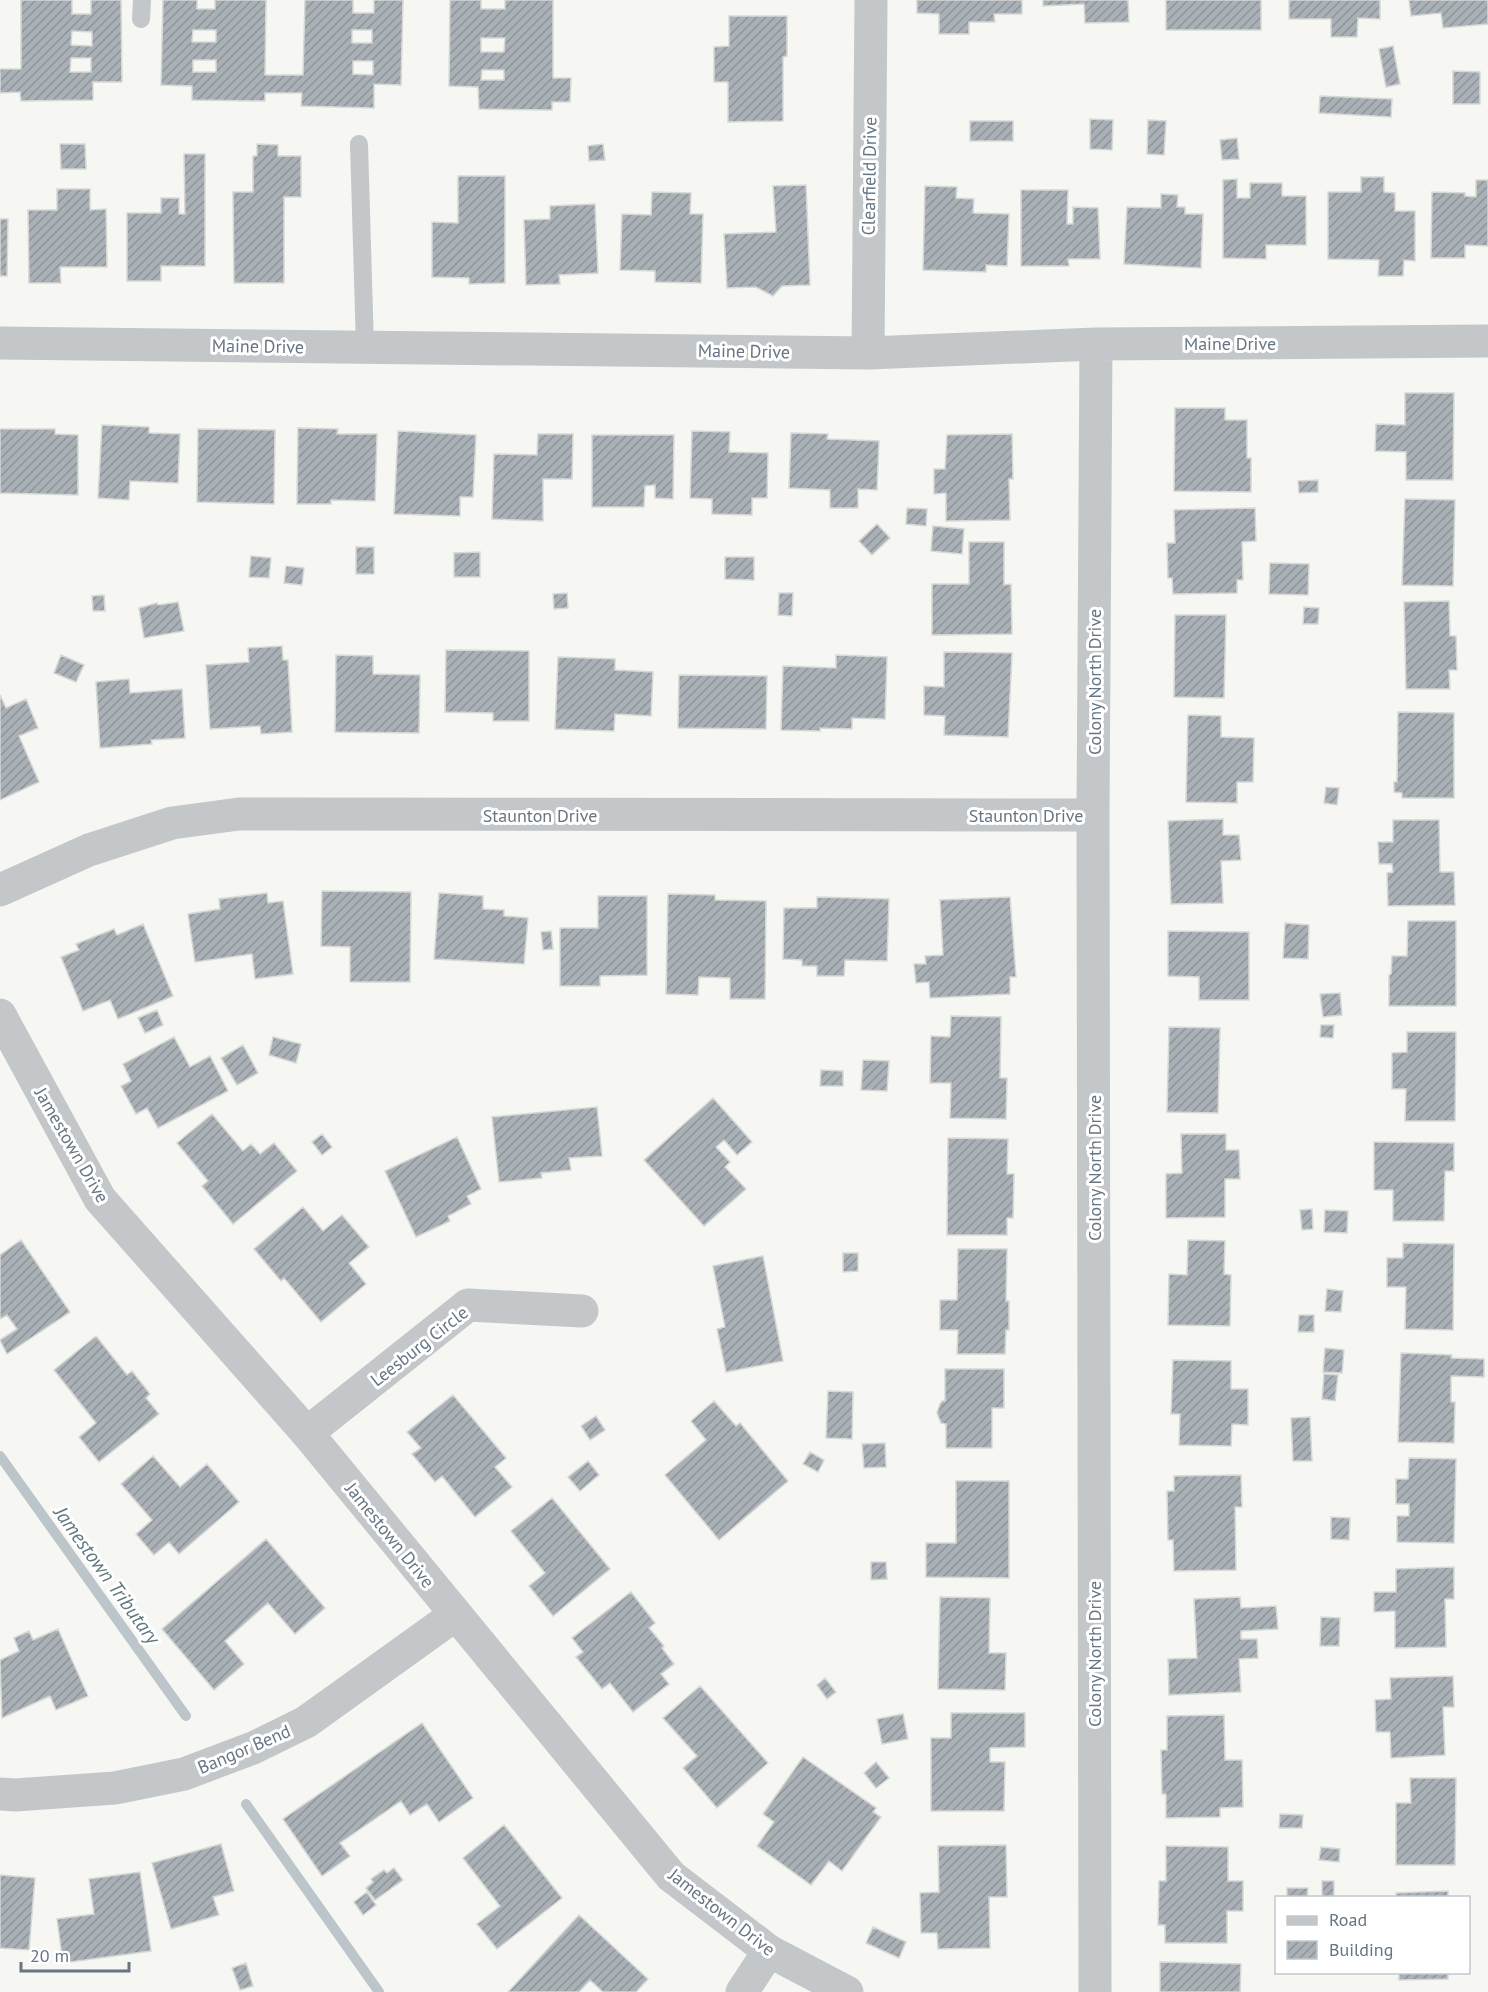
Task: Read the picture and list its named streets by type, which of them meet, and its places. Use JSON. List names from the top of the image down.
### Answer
{
  "streets": {
    "street": [
      "Clearfield Drive",
      "Maine Drive",
      "Colony North Drive",
      "Staunton Drive",
      "Jamestown Drive",
      "Leesburg Circle",
      "Bangor Bend"
    ]
  },
  "crossings": [
    ["Clearfield Drive", "Maine Drive"],
    ["Maine Drive", "Colony North Drive"],
    ["Colony North Drive", "Staunton Drive"],
    ["Jamestown Drive", "Leesburg Circle"],
    ["Jamestown Drive", "Bangor Bend"]
  ],
  "water": ["Jamestown Tributary"],
  "legend": ["Road", "Building"],
  "scale_bar": "20 m"
}
